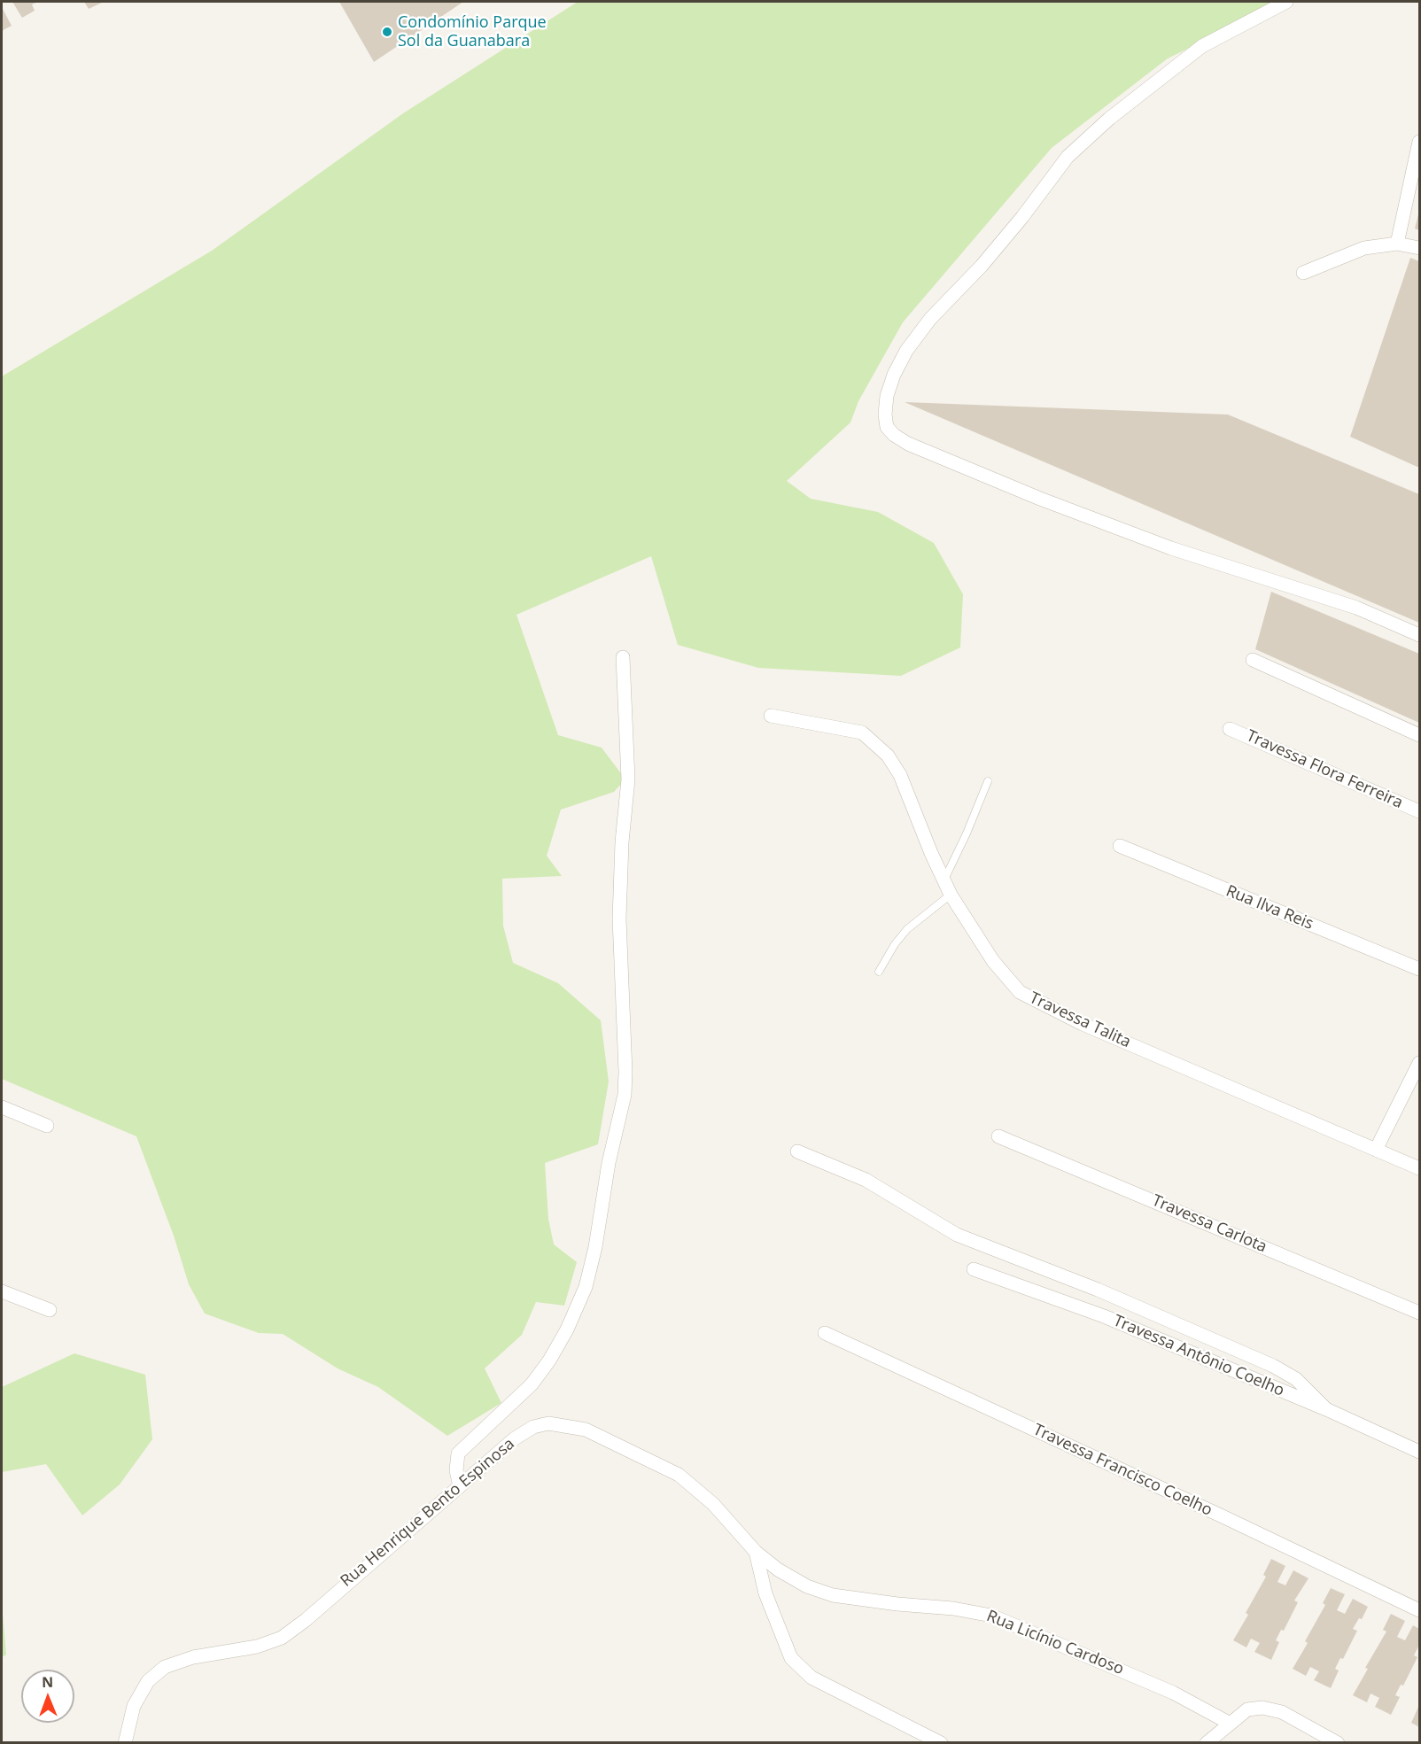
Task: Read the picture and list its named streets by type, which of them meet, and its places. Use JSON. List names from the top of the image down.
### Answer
{
  "streets": {
    "street": [
      "Travessa Flora Ferreira",
      "Rua Ilva Reis",
      "Travessa Talita",
      "Travessa Carlota",
      "Travessa Antônio Coelho",
      "Travessa Francisco Coelho",
      "Rua Henrique Bento Espinosa",
      "Rua Licínio Cardoso"
    ]
  },
  "crossings": [
    ["Rua Henrique Bento Espinosa", "Rua Licínio Cardoso"]
  ],
  "places": ["Condomínio Parque Sol da Guanabara"],
  "north": "top"
}
